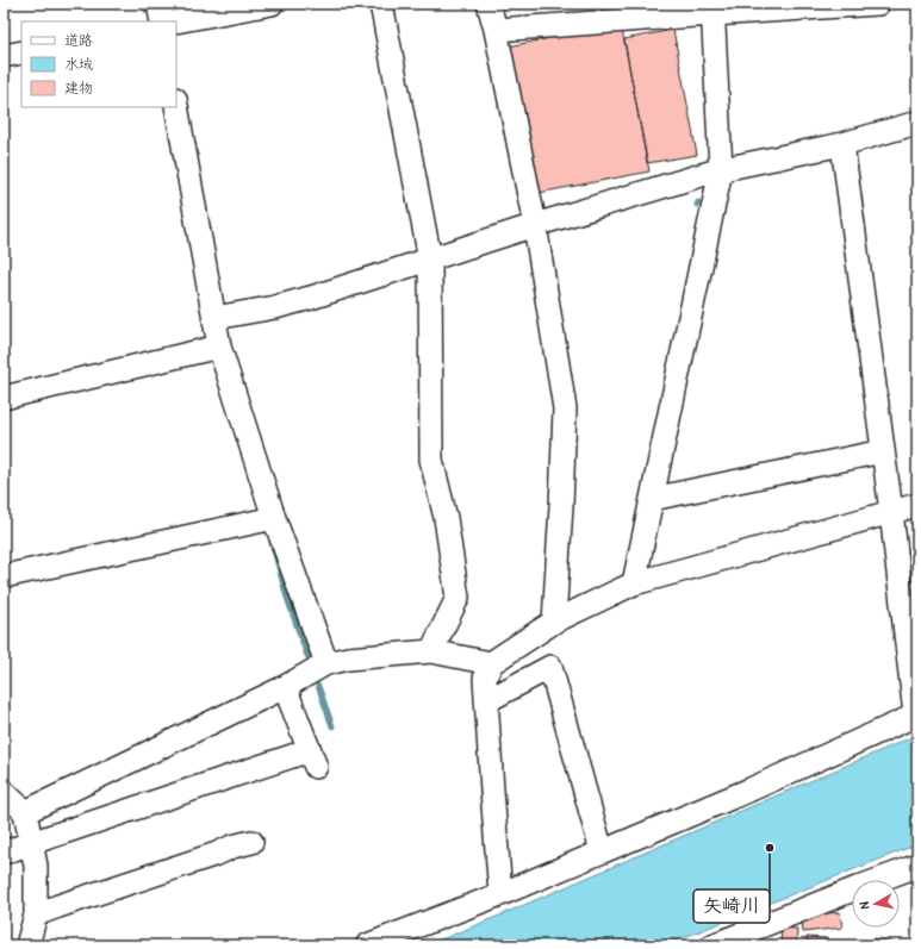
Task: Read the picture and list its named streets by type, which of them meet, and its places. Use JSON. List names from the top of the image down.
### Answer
{
  "places": ["矢崎川"],
  "legend": ["道路", "水域", "建物"],
  "north": "left"
}
